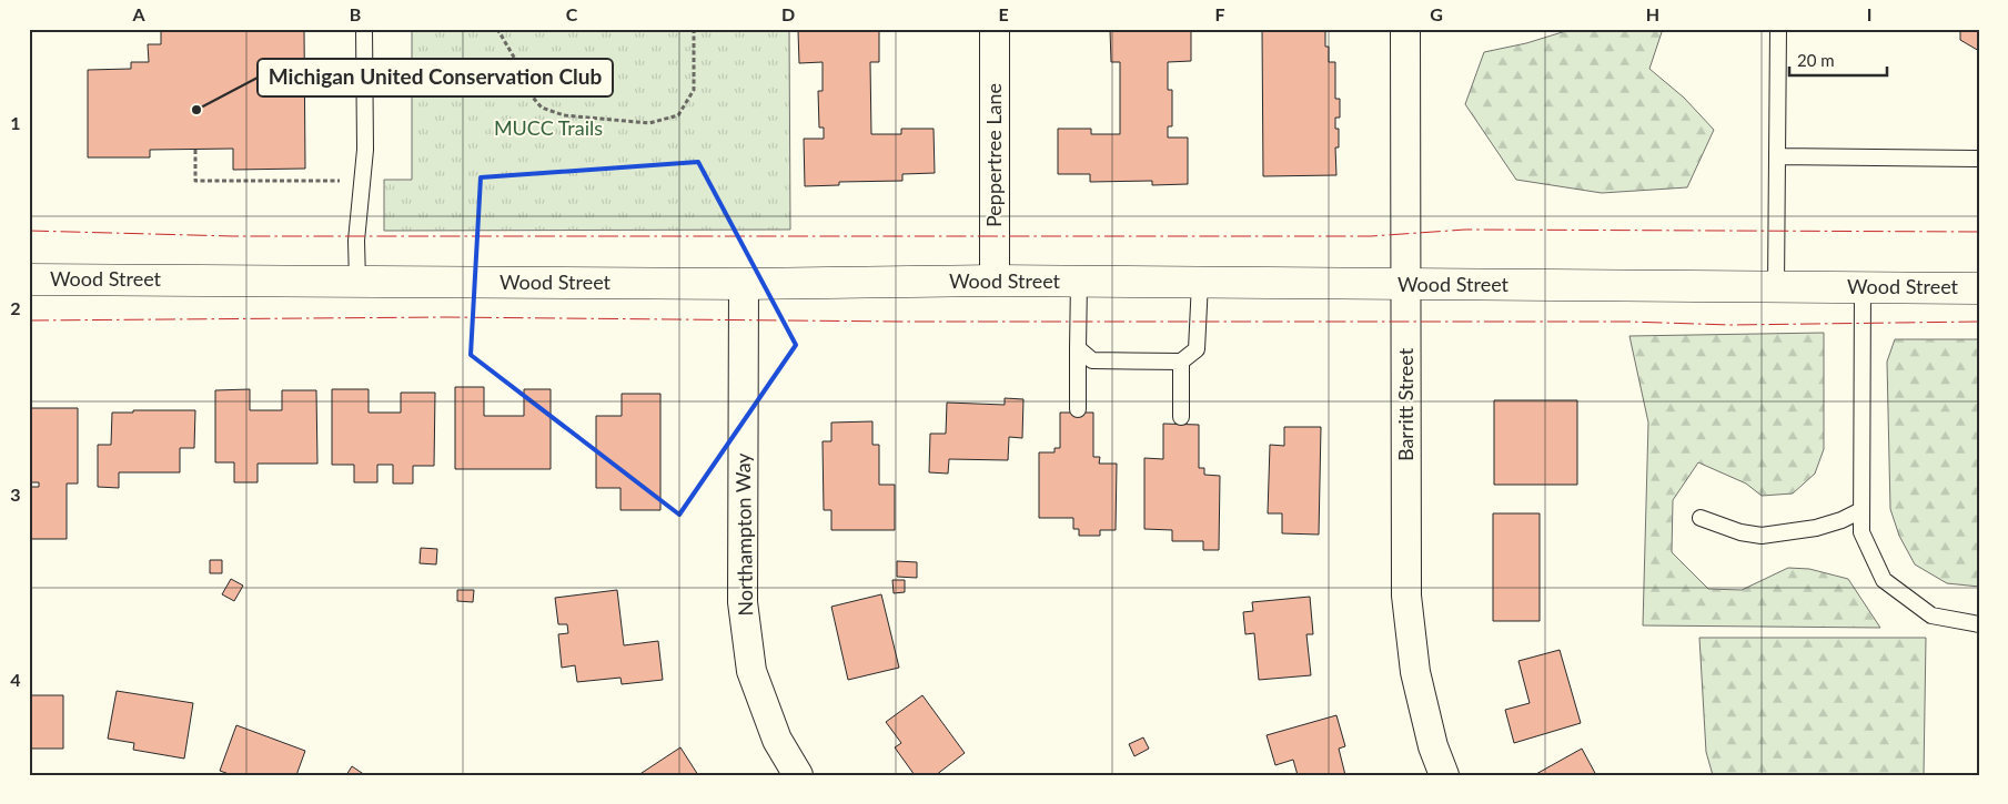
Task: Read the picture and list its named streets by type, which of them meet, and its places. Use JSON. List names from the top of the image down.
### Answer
{
  "streets": {
    "street": [
      "Peppertree Lane",
      "Wood Street",
      "Barritt Street",
      "Northampton Way"
    ]
  },
  "crossings": [
    ["Peppertree Lane", "Wood Street"],
    ["Wood Street", "Barritt Street"],
    ["Wood Street", "Northampton Way"]
  ],
  "parks": ["MUCC Trails"],
  "places": ["Michigan United Conservation Club"],
  "scale_bar": "20 m",
  "grid": {
    "columns": [
      "A",
      "B",
      "C",
      "D",
      "E",
      "F",
      "G",
      "H",
      "I"
    ],
    "rows": [
      "1",
      "2",
      "3",
      "4"
    ]
  }
}
